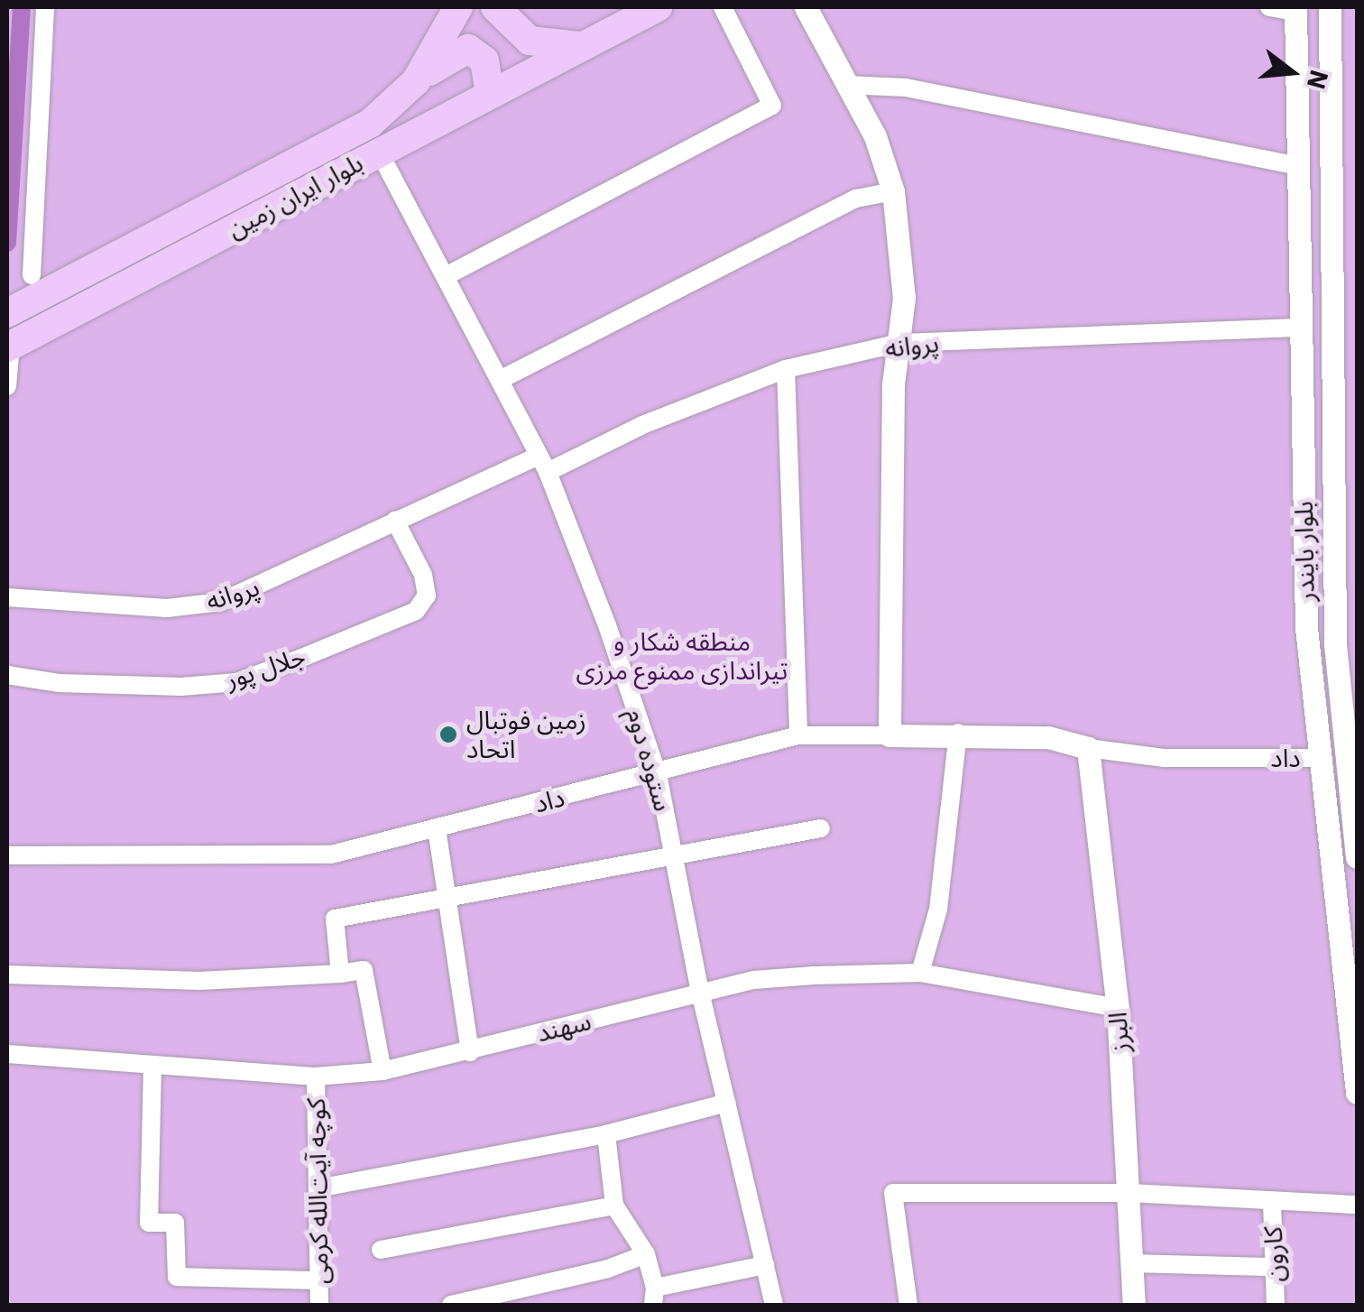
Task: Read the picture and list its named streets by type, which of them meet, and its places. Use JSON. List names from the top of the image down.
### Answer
{
  "streets": {
    "main road": ["بلوار ایران زمین"],
    "street": [
      "پروانه",
      "بلوار بایندر",
      "جلال پور",
      "داد",
      "ستوده دوم",
      "سهند",
      "البرز",
      "کوچه آیت‌الله کرمی",
      "کارون"
    ]
  },
  "crossings": [
    ["بلوار ایران زمین", "ستوده دوم"],
    ["پروانه", "بلوار بایندر"],
    ["پروانه", "جلال پور"],
    ["پروانه", "ستوده دوم"],
    ["بلوار بایندر", "داد"],
    ["داد", "ستوده دوم"],
    ["داد", "البرز"],
    ["ستوده دوم", "سهند"],
    ["سهند", "البرز"],
    ["سهند", "کوچه آیت‌الله کرمی"]
  ],
  "parks": ["منطقه شکار و تیراندازی ممنوع مرزی"],
  "places": ["زمین فوتبال اتحاد"],
  "north": "right"
}
